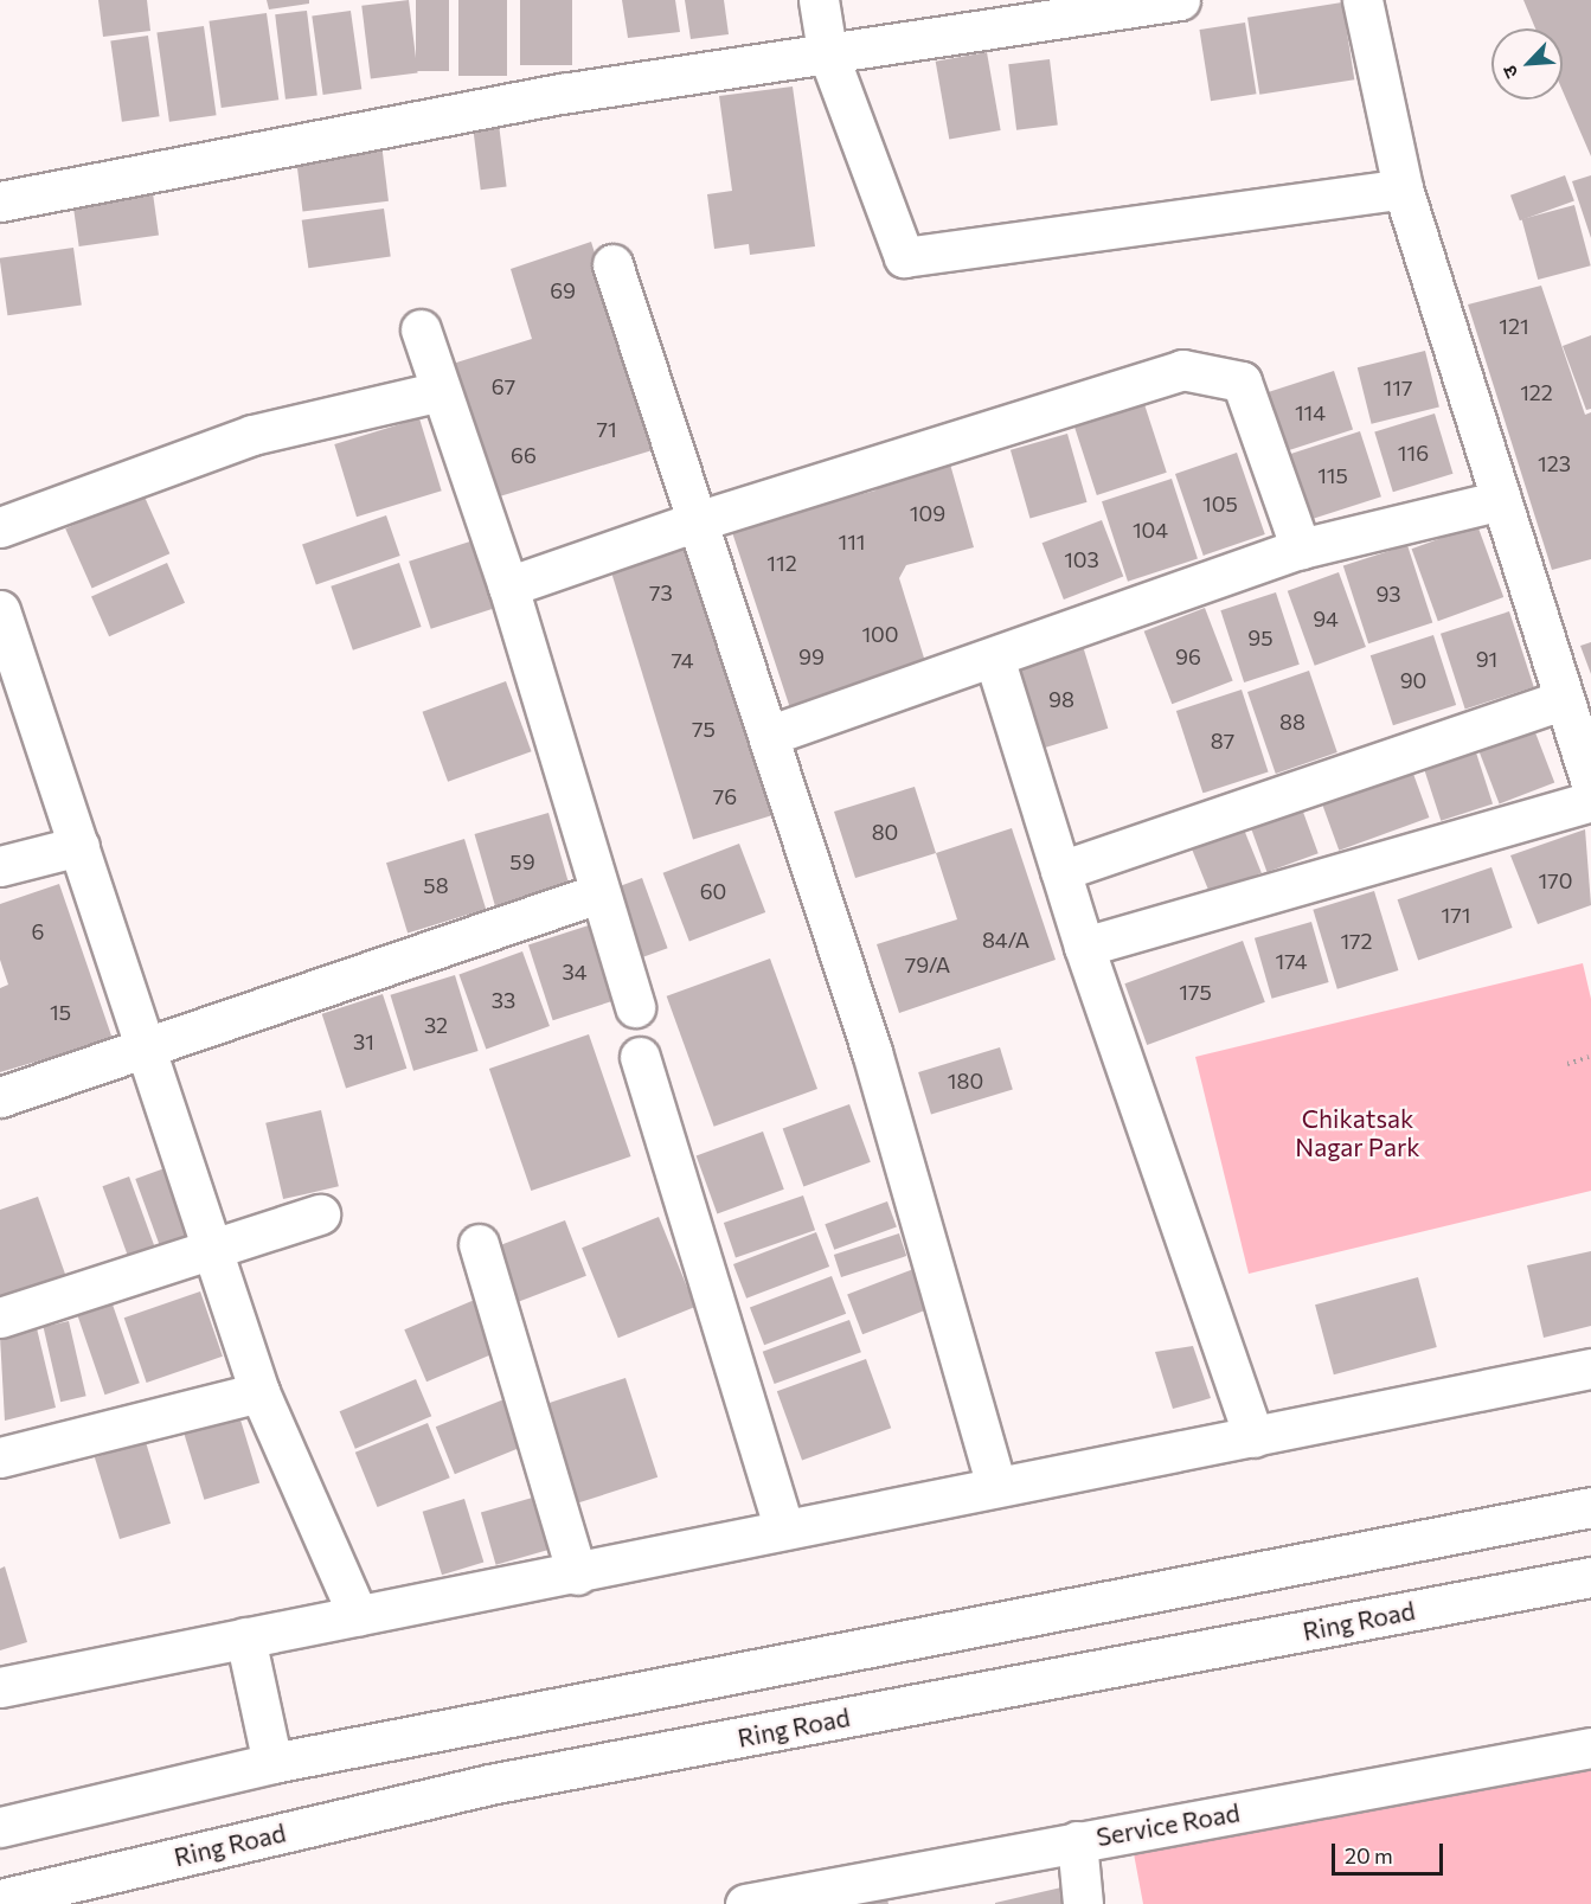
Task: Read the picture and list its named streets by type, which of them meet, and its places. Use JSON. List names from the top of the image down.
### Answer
{
  "streets": {
    "street": ["Ring Road", "Service Road"]
  },
  "parks": ["Chikatsak Nagar Park"],
  "house_numbers": [
    "69",
    "121",
    "67",
    "117",
    "122",
    "114",
    "71",
    "116",
    "66",
    "123",
    "115",
    "105",
    "109",
    "104",
    "111",
    "103",
    "112",
    "73",
    "93",
    "94",
    "100",
    "95",
    "99",
    "96",
    "91",
    "74",
    "90",
    "98",
    "88",
    "75",
    "87",
    "76",
    "80",
    "59",
    "170",
    "58",
    "60",
    "171",
    "6",
    "84/A",
    "172",
    "174",
    "79/A",
    "34",
    "175",
    "33",
    "15",
    "32",
    "31",
    "180"
  ],
  "scale_bar": "20 m",
  "north": "bottom left"
}
